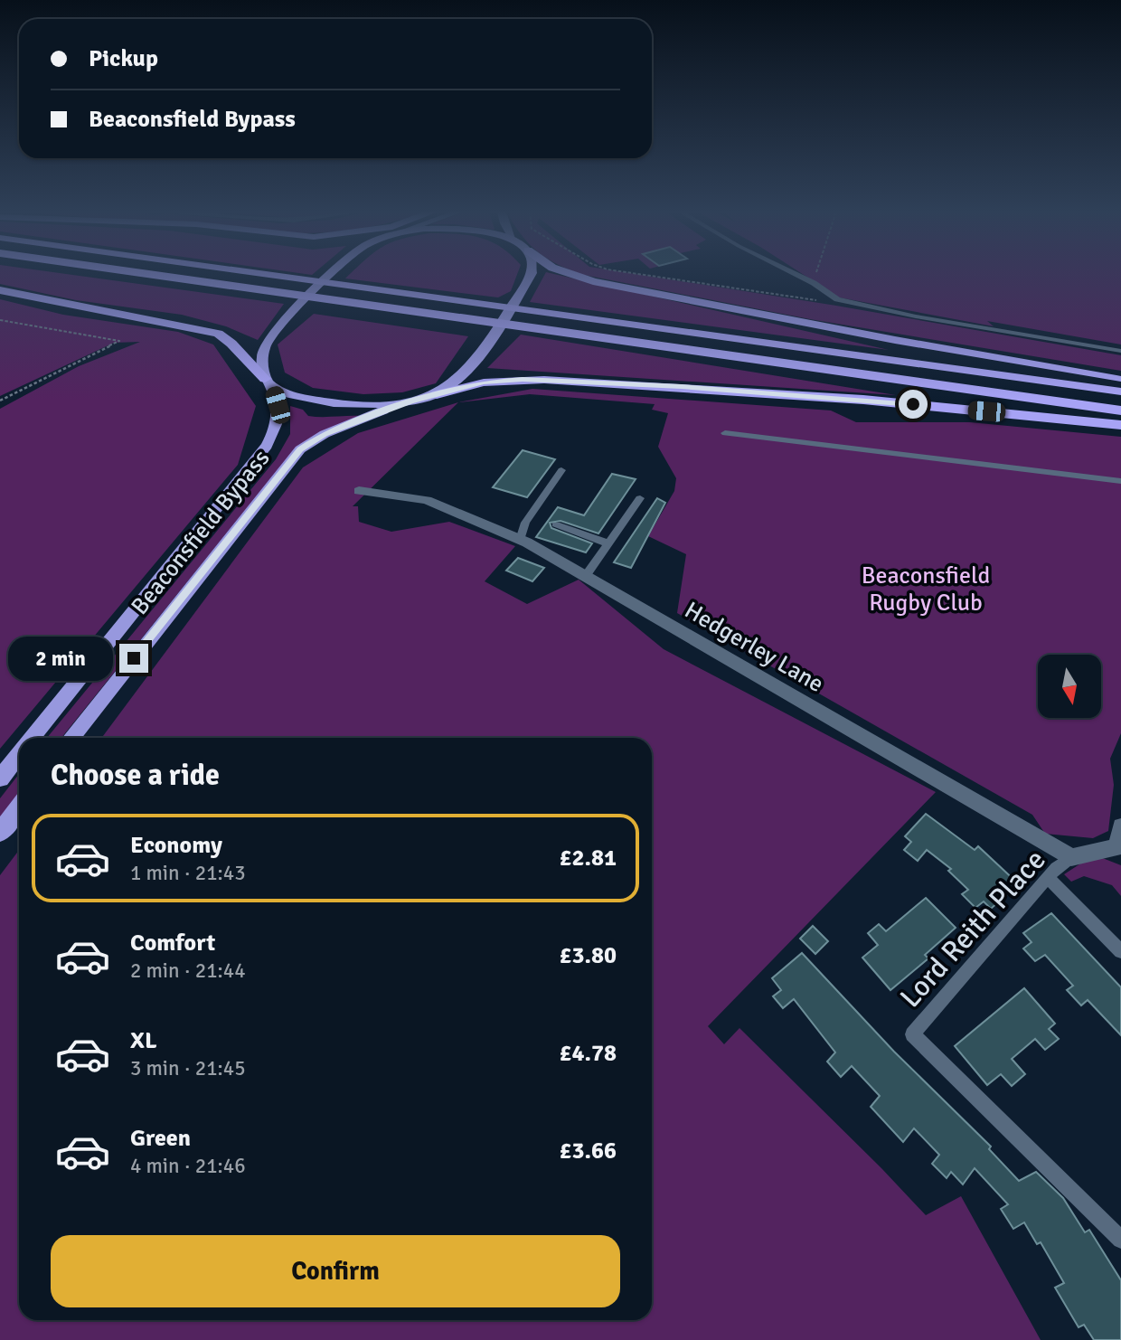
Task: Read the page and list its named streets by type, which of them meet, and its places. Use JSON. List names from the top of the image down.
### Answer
{
  "streets": {
    "highway": ["Beaconsfield Bypass"],
    "street": ["Hedgerley Lane"],
    "lane": ["Lord Reith Place"]
  },
  "crossings": [
    ["Hedgerley Lane", "Lord Reith Place"]
  ],
  "parks": ["Beaconsfield Rugby Club"],
  "north": "bottom",
  "page": {
    "banner": ["Pickup", "Beaconsfield Bypass"],
    "bubble": "2 min",
    "heading": "Choose a ride",
    "list": [
      {
        "name": "Economy",
        "note": "1 min · 21:43",
        "value": "£2.81"
      },
      {
        "name": "Comfort",
        "note": "2 min · 21:44",
        "value": "£3.80"
      },
      {
        "name": "XL",
        "note": "3 min · 21:45",
        "value": "£4.78"
      },
      {
        "name": "Green",
        "note": "4 min · 21:46",
        "value": "£3.66"
      }
    ],
    "buttons": "Confirm"
  }
}
